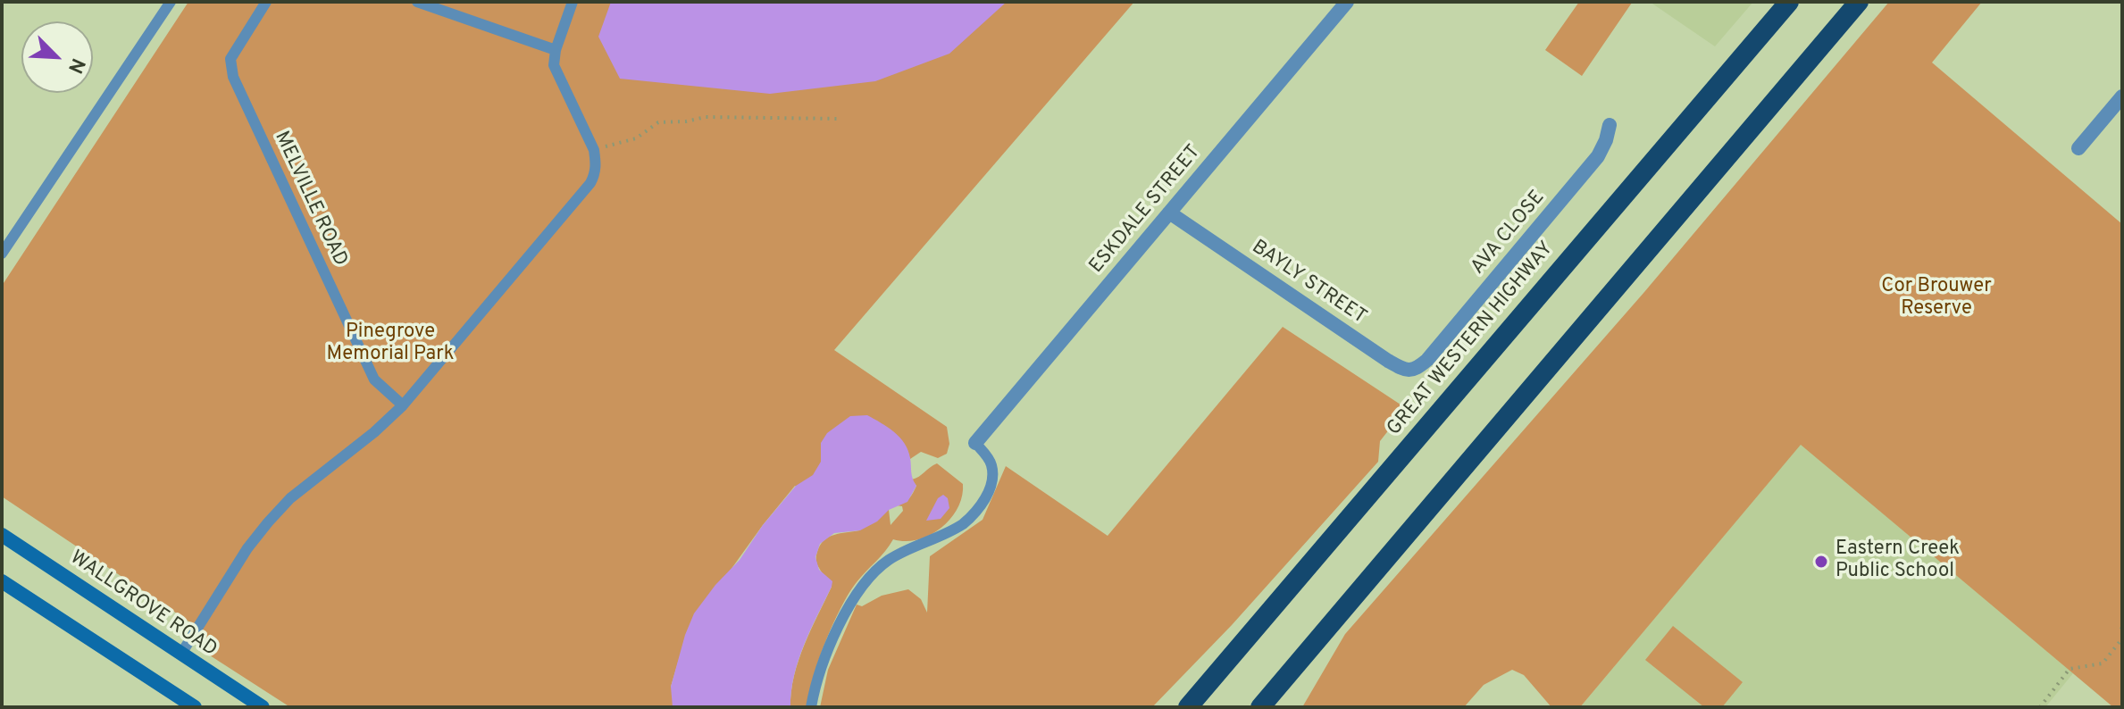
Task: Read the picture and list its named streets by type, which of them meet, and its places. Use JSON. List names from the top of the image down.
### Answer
{
  "streets": {
    "highway": ["GREAT WESTERN HIGHWAY"],
    "main road": ["WALLGROVE ROAD"],
    "street": ["ESKDALE STREET", "AVA CLOSE", "BAYLY STREET"],
    "lane": ["MELVILLE ROAD"]
  },
  "crossings": [
    ["ESKDALE STREET", "BAYLY STREET"],
    ["AVA CLOSE", "BAYLY STREET"]
  ],
  "parks": ["Cor Brouwer Reserve", "Pinegrove Memorial Park"],
  "places": ["Eastern Creek Public School"],
  "north": "bottom right"
}
